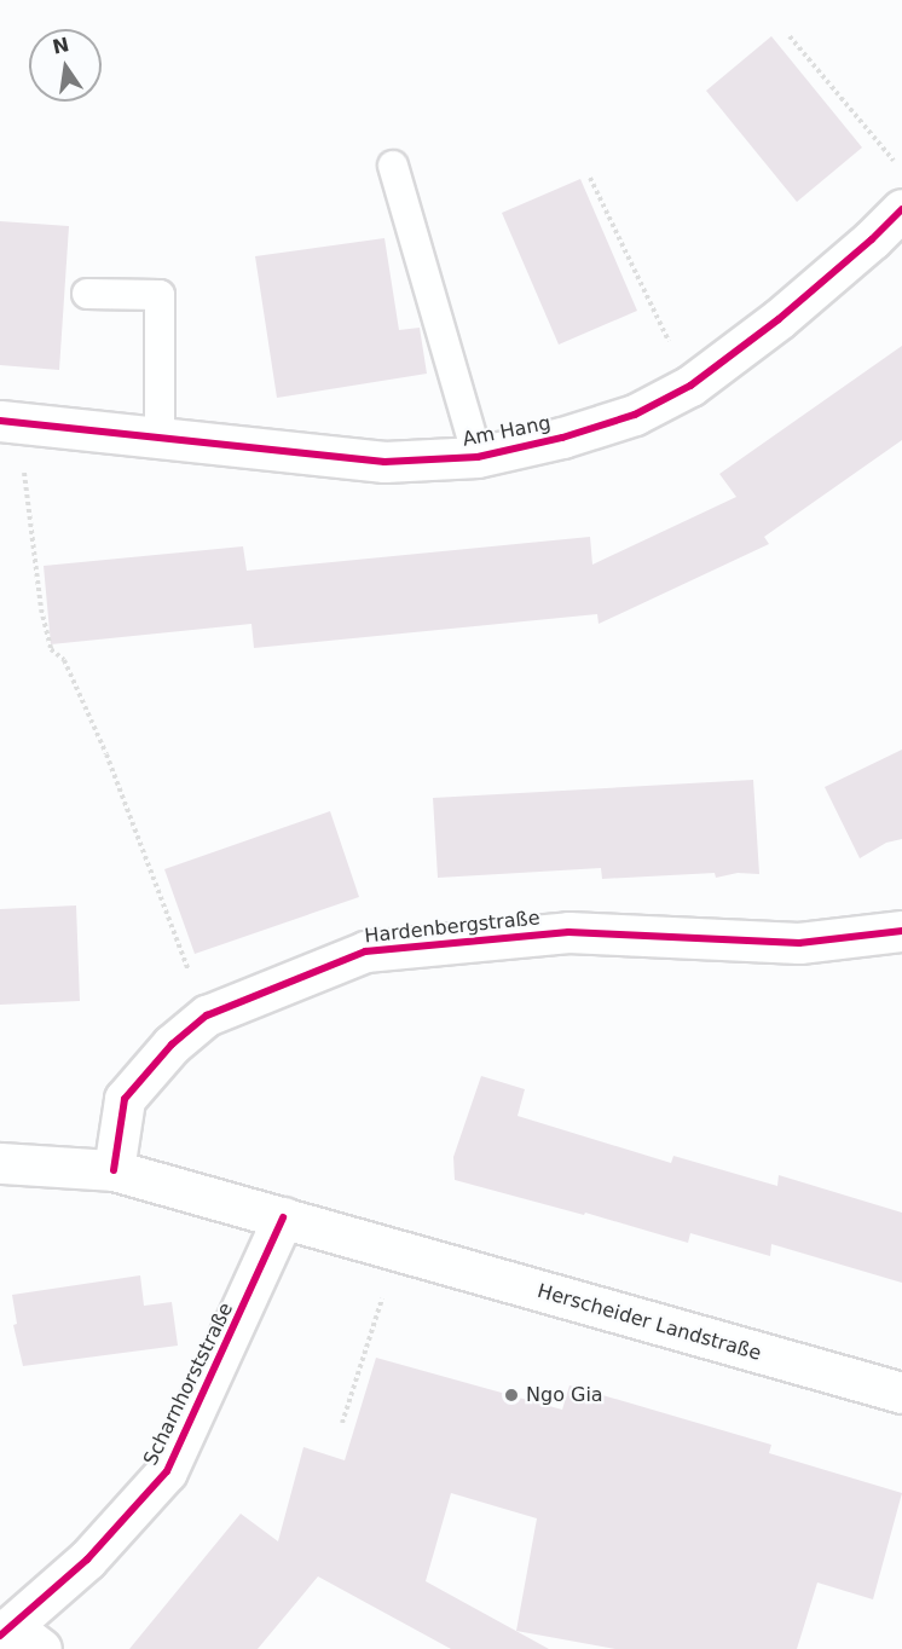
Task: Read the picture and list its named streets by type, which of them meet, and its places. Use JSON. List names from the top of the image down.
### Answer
{
  "streets": {
    "street": [
      "Am Hang",
      "Hardenbergstraße",
      "Herscheider Landstraße",
      "Scharnhorststraße"
    ]
  },
  "crossings": [
    ["Hardenbergstraße", "Herscheider Landstraße"],
    ["Herscheider Landstraße", "Scharnhorststraße"]
  ],
  "places": ["Ngo Gia"],
  "north": "top"
}
